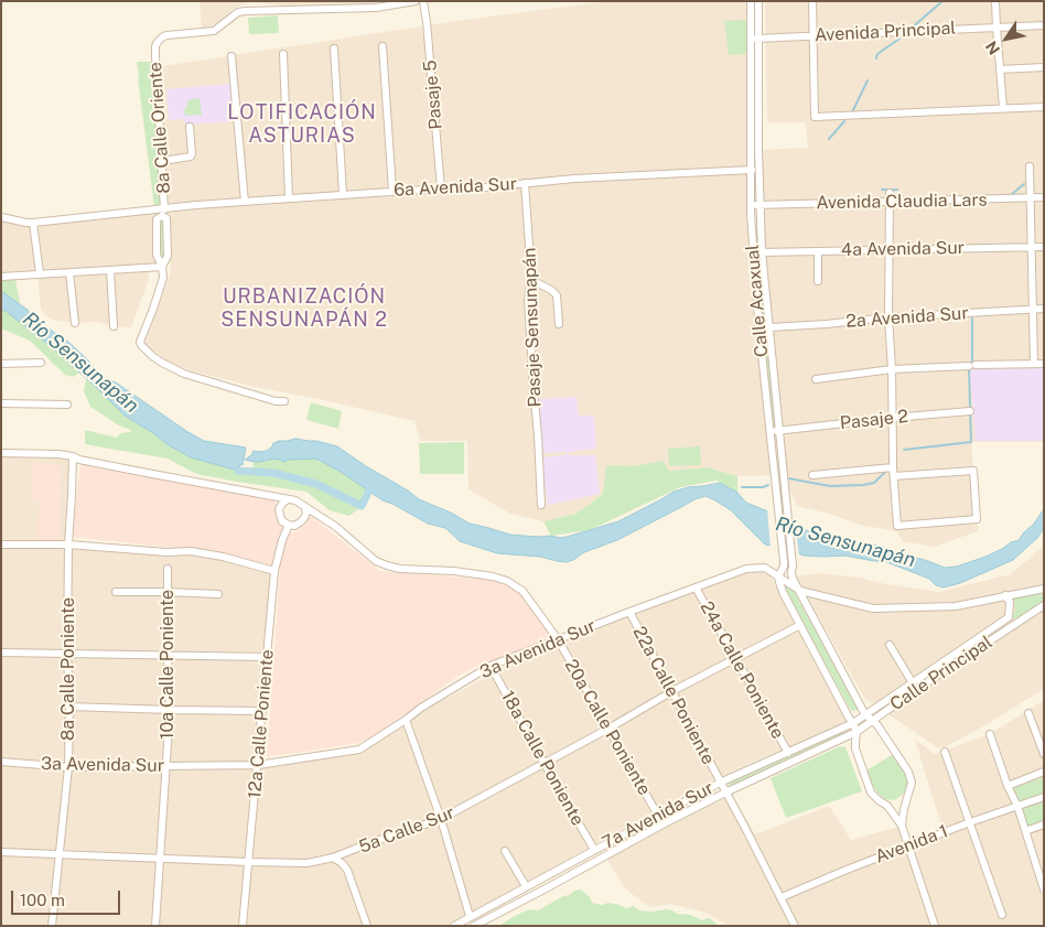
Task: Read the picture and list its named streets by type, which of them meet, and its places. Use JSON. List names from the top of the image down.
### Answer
{
  "streets": {
    "street": [
      "Avenida Principal",
      "Pasaje 5",
      "8a Calle Oriente",
      "6a Avenida Sur",
      "Avenida Claudia Lars",
      "4a Avenida Sur",
      "Calle Acaxual",
      "2a Avenida Sur",
      "Pasaje Sensunapán",
      "Pasaje 2",
      "3a Avenida Sur",
      "10a Calle Poniente",
      "8a Calle Poniente",
      "24a Calle Poniente",
      "Calle Principal",
      "22a Calle Poniente",
      "12a Calle Poniente",
      "20a Calle Poniente",
      "18a Calle Poniente",
      "7a Avenida Sur",
      "5a Calle Sur",
      "Avenida 1"
    ]
  },
  "crossings": [
    ["Avenida Principal", "Calle Acaxual"],
    ["Pasaje 5", "6a Avenida Sur"],
    ["8a Calle Oriente", "6a Avenida Sur"],
    ["6a Avenida Sur", "Calle Acaxual"],
    ["6a Avenida Sur", "Pasaje Sensunapán"],
    ["Avenida Claudia Lars", "Calle Acaxual"],
    ["4a Avenida Sur", "Calle Acaxual"],
    ["Calle Acaxual", "2a Avenida Sur"],
    ["Calle Acaxual", "Pasaje 2"],
    ["Calle Acaxual", "3a Avenida Sur"],
    ["Calle Acaxual", "Calle Principal"],
    ["3a Avenida Sur", "10a Calle Poniente"],
    ["3a Avenida Sur", "8a Calle Poniente"],
    ["3a Avenida Sur", "24a Calle Poniente"],
    ["3a Avenida Sur", "Calle Principal"],
    ["3a Avenida Sur", "22a Calle Poniente"],
    ["3a Avenida Sur", "12a Calle Poniente"],
    ["3a Avenida Sur", "20a Calle Poniente"],
    ["3a Avenida Sur", "18a Calle Poniente"],
    ["10a Calle Poniente", "5a Calle Sur"],
    ["8a Calle Poniente", "5a Calle Sur"],
    ["24a Calle Poniente", "7a Avenida Sur"],
    ["24a Calle Poniente", "5a Calle Sur"],
    ["Calle Principal", "7a Avenida Sur"],
    ["22a Calle Poniente", "7a Avenida Sur"],
    ["22a Calle Poniente", "5a Calle Sur"],
    ["22a Calle Poniente", "Avenida 1"],
    ["12a Calle Poniente", "20a Calle Poniente"],
    ["12a Calle Poniente", "5a Calle Sur"],
    ["20a Calle Poniente", "7a Avenida Sur"],
    ["20a Calle Poniente", "5a Calle Sur"],
    ["18a Calle Poniente", "7a Avenida Sur"],
    ["18a Calle Poniente", "5a Calle Sur"]
  ],
  "districts": ["LOTIFICACIÓN ASTURIAS", "URBANIZACIÓN SENSUNAPÁN 2"],
  "water": ["Río Sensunapán"],
  "scale_bar": "100 m",
  "north": "bottom left"
}
